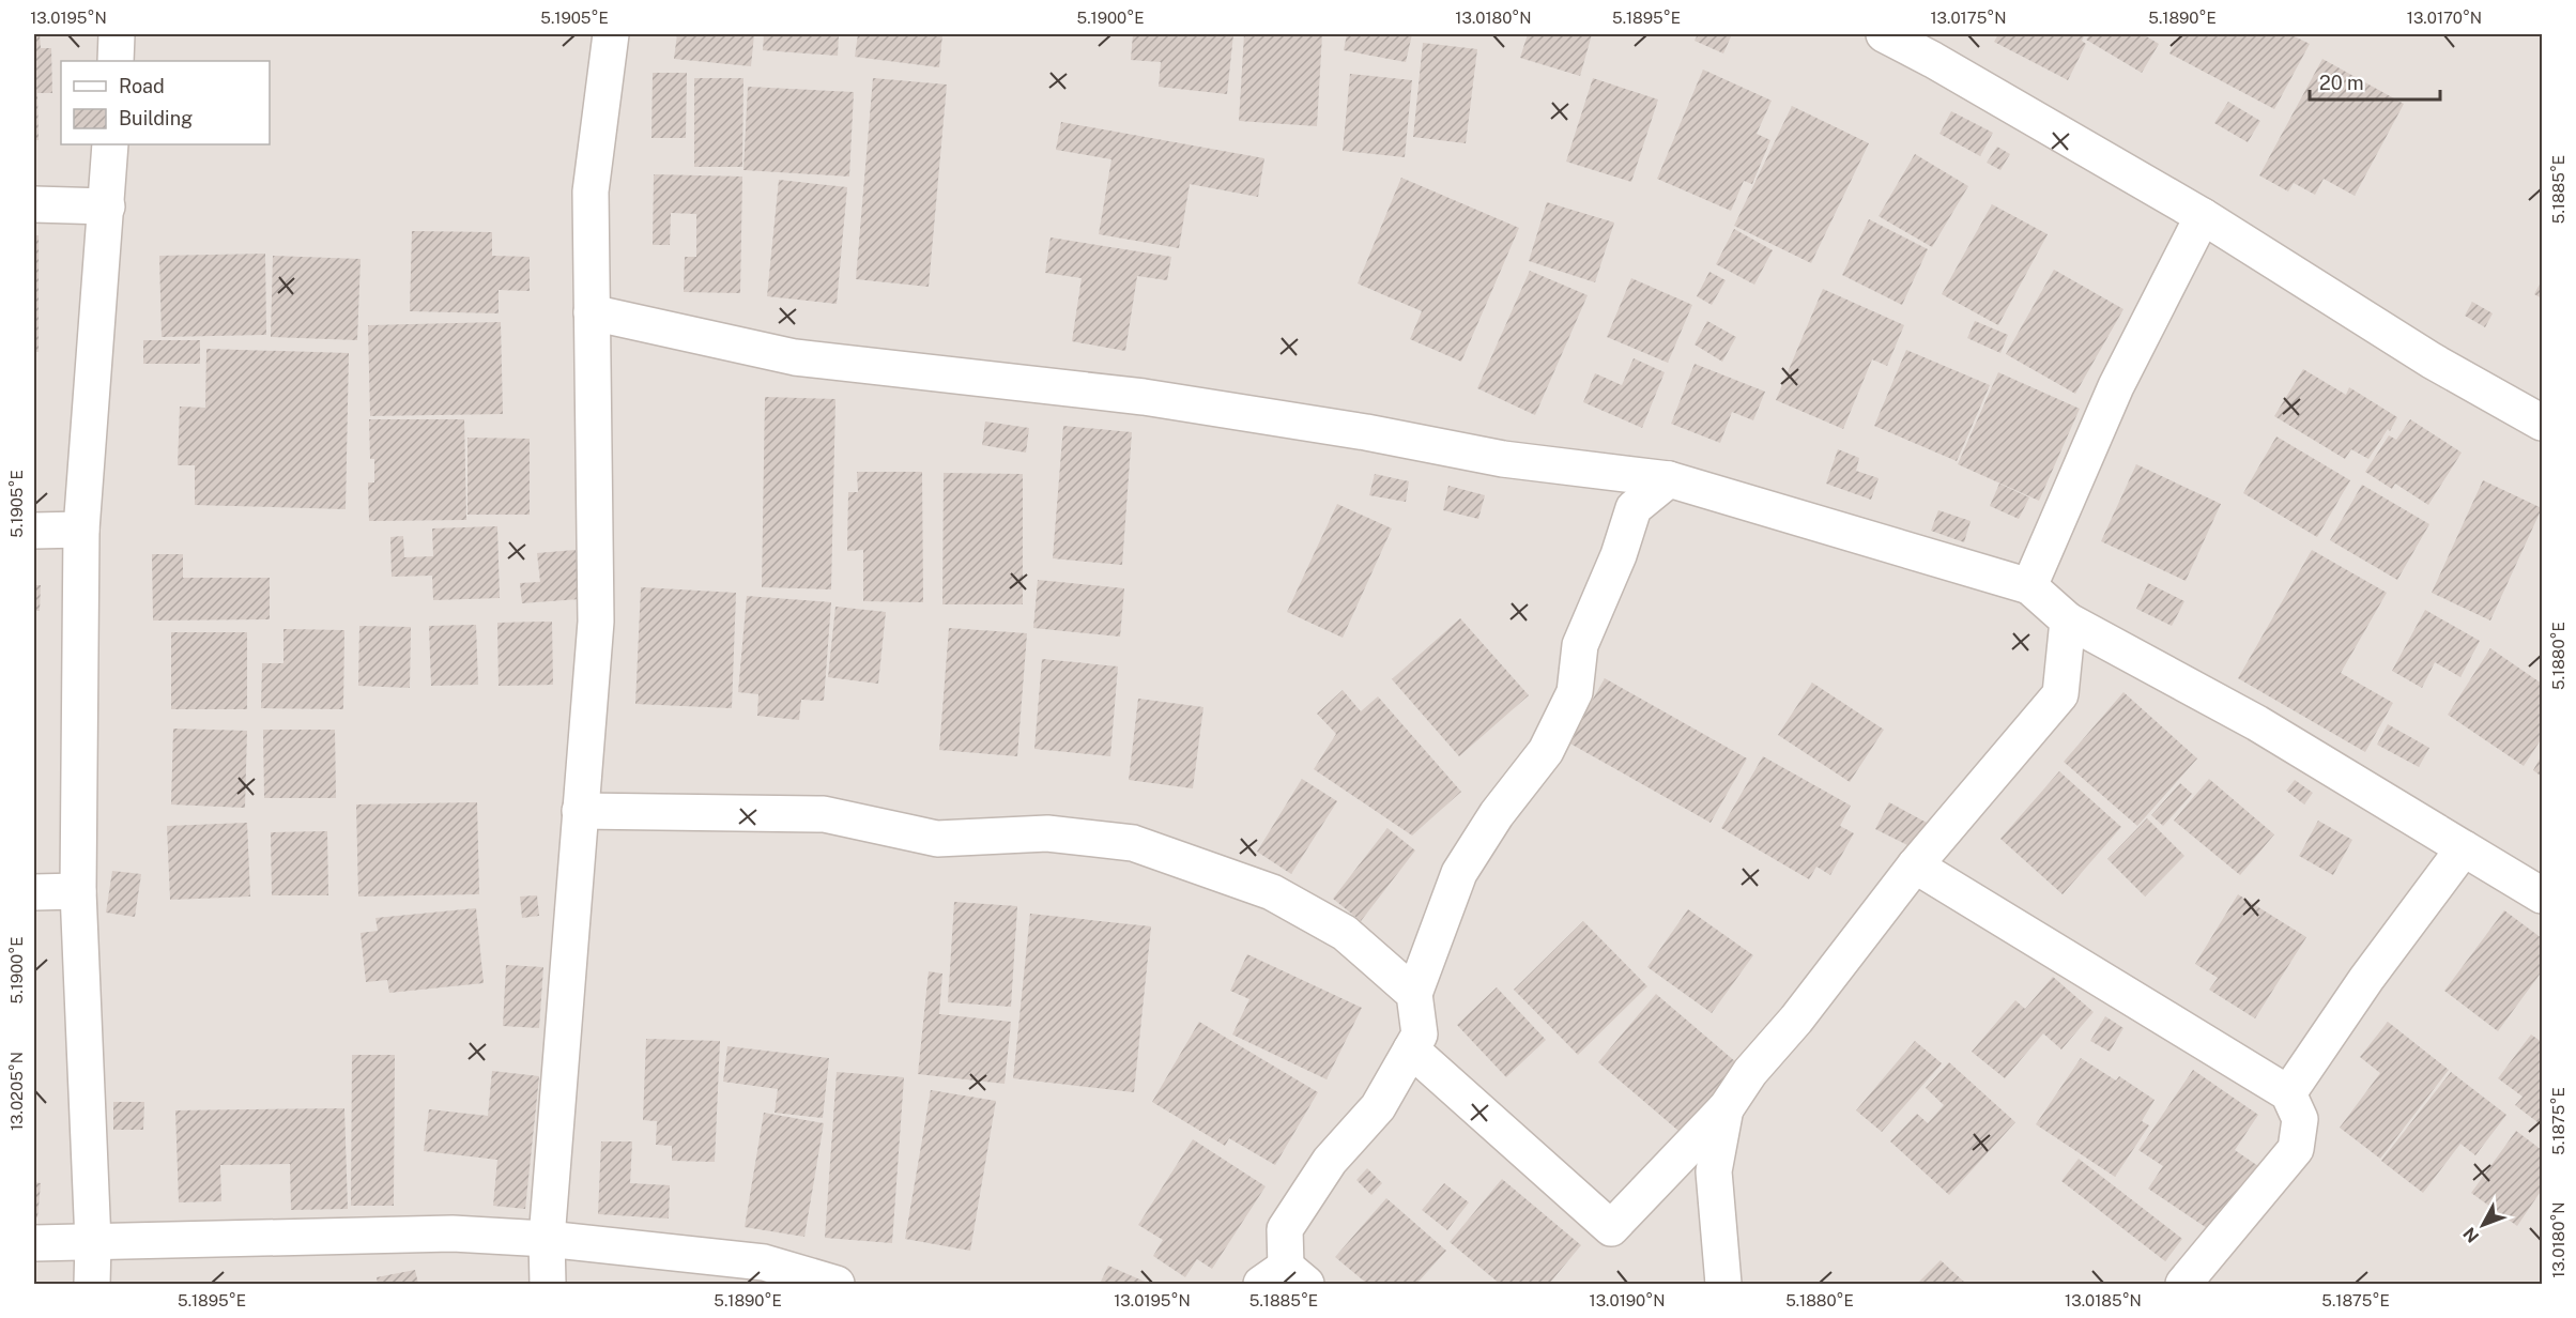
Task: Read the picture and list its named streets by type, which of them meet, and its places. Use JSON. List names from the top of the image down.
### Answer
{
  "legend": ["Road", "Building"],
  "scale_bar": "20 m",
  "north": "bottom left",
  "coordinates": [
    "13.0195°N",
    "5.1905°E",
    "5.1900°E",
    "13.0180°N",
    "5.1895°E",
    "13.0175°N",
    "5.1890°E",
    "13.0170°N",
    "5.1885°E",
    "5.1880°E",
    "13.0205°N",
    "5.1875°E",
    "13.0190°N",
    "13.0185°N"
  ]
}
